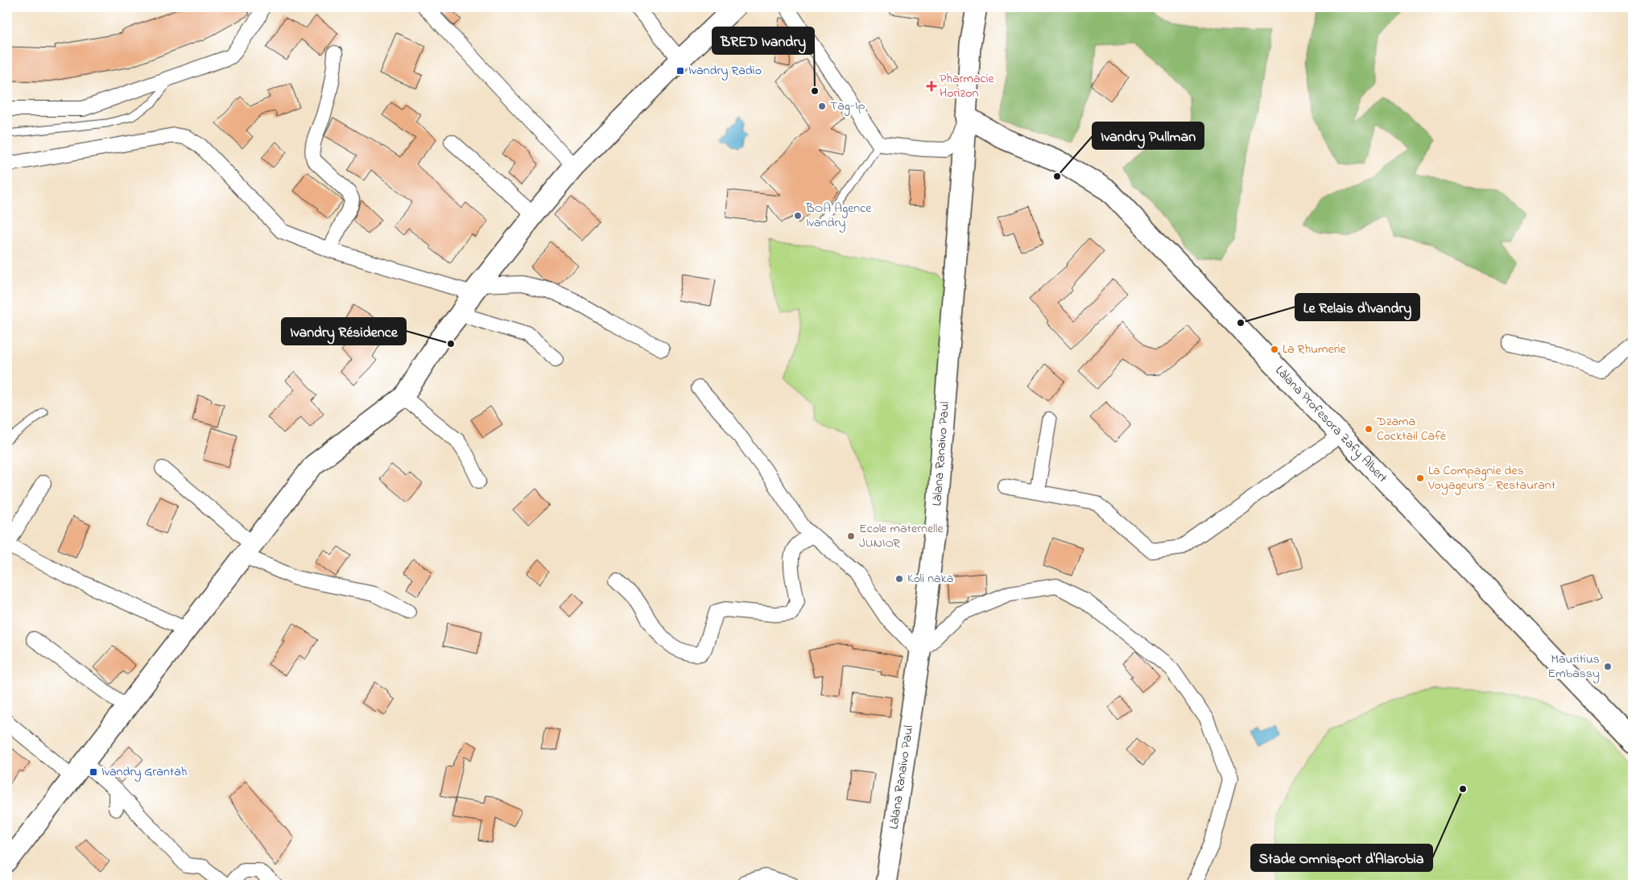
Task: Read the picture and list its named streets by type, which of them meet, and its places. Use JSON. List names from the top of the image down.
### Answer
{
  "streets": {
    "street": ["Làlana Profesora Zafy Albert", "Làlana Ranaivo Paul"]
  },
  "crossings": [
    ["Làlana Profesora Zafy Albert", "Làlana Ranaivo Paul"]
  ],
  "places": {
    "transit": ["Ivandry Radio", "Ivandry Grantah"],
    "health": ["Pharmacie Horizon"],
    "other": [
      "BRED Ivandry",
      "Tag-Ip",
      "Ivandry Pullman",
      "BOA Agence Ivandry",
      "Le Relais d'Ivandry",
      "Ivandry Résidence",
      "La Rhumerie",
      "Dzama Cocktail Café",
      "La Compagnie des Voyageurs - Restaurant",
      "Ecole maternelle JUNIOR",
      "Koli naka",
      "Mauritius Embassy",
      "Stade Omnisport d'Alarobia"
    ]
  }
}
